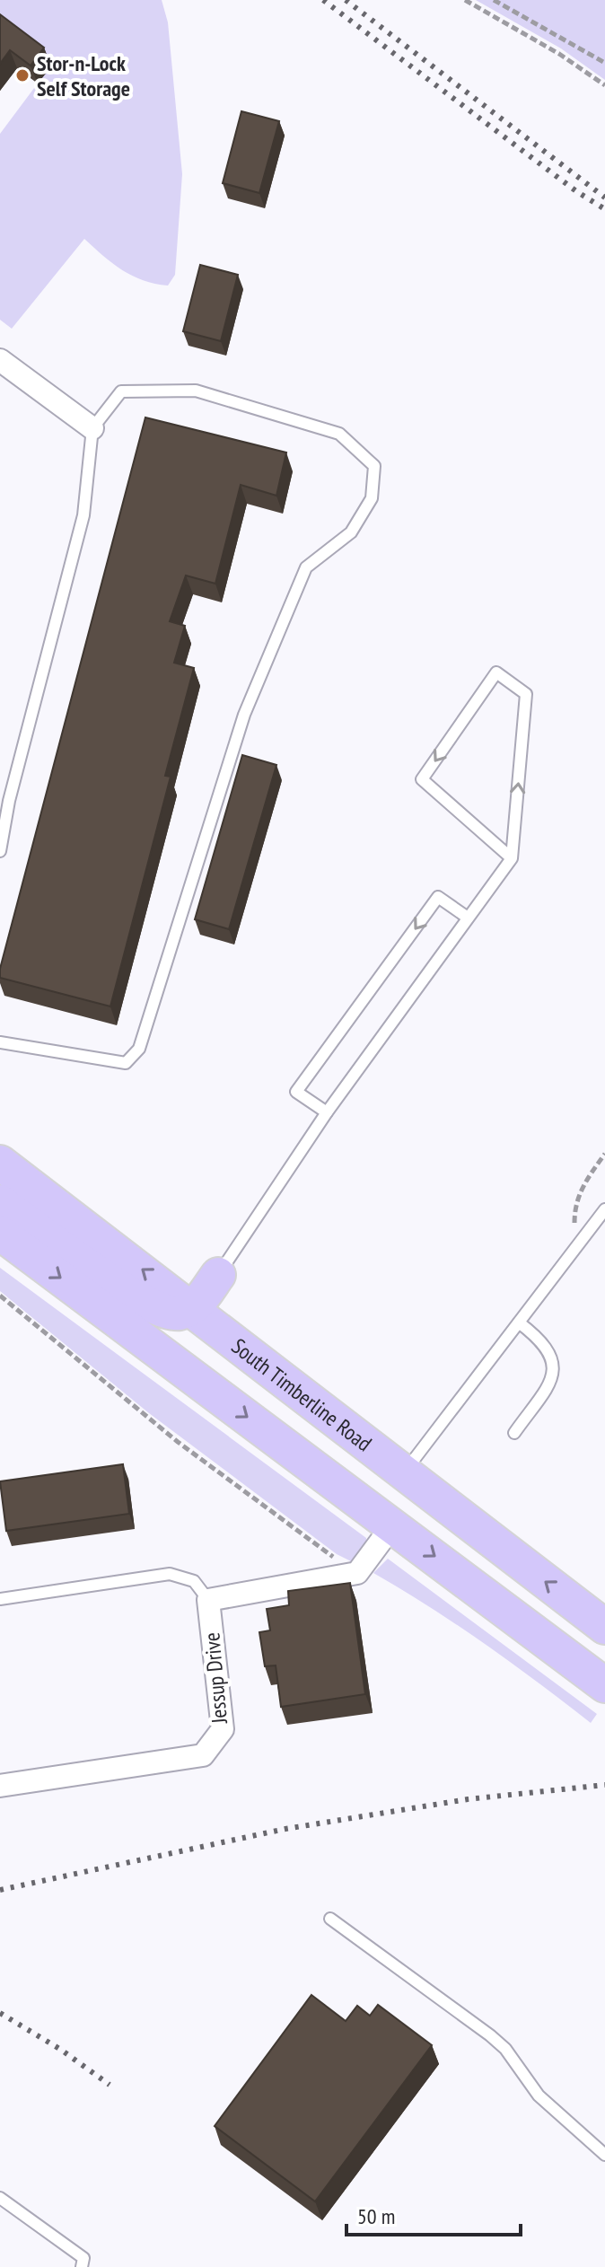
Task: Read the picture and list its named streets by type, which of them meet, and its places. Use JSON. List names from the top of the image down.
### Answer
{
  "streets": {
    "main road": ["South Timberline Road"],
    "street": ["Jessup Drive"]
  },
  "places": ["Stor-n-Lock Self Storage"],
  "scale_bar": "50 m"
}
